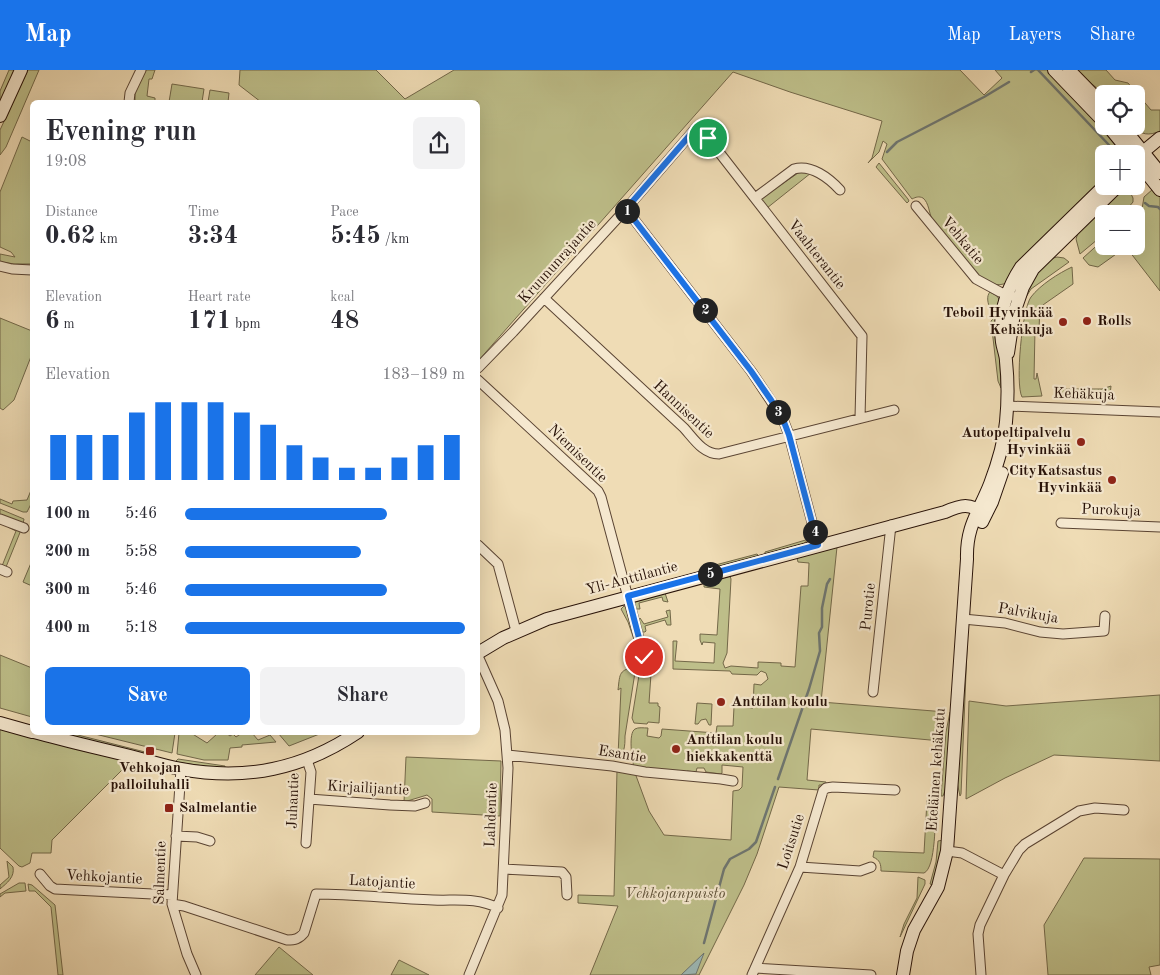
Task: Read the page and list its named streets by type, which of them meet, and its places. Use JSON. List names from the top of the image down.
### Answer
{
  "streets": {
    "street": [
      "Vehkatie",
      "Vaahterantie",
      "Kruununrajantie",
      "Kehäkuja",
      "Hannisentie",
      "Niemisentie",
      "Purokuja",
      "Yli-Anttilantie",
      "Purotie",
      "Palvikuja",
      "Esantie",
      "Eteläinen kehäkatu",
      "Kirjailijantie",
      "Juhantie",
      "Lahdentie",
      "Loitsutie",
      "Salmentie",
      "Vehkojantie",
      "Latojantie"
    ]
  },
  "crossings": [
    ["Vehkatie", "Eteläinen kehäkatu"],
    ["Vaahterantie", "Kruununrajantie"],
    ["Vaahterantie", "Hannisentie"],
    ["Kruununrajantie", "Hannisentie"],
    ["Kehäkuja", "Eteläinen kehäkatu"],
    ["Niemisentie", "Yli-Anttilantie"],
    ["Yli-Anttilantie", "Purotie"],
    ["Yli-Anttilantie", "Eteläinen kehäkatu"],
    ["Palvikuja", "Eteläinen kehäkatu"],
    ["Esantie", "Lahdentie"],
    ["Kirjailijantie", "Juhantie"],
    ["Lahdentie", "Latojantie"],
    ["Salmentie", "Vehkojantie"],
    ["Vehkojantie", "Latojantie"]
  ],
  "parks": ["Vehkojanpuisto"],
  "places": {
    "other": [
      "Rolls",
      "Teboil Hyvinkää Kehäkuja",
      "Autopeltipalvelu Hyvinkää",
      "CityKatsastus Hyvinkää",
      "Anttilan koulu",
      "Anttilan koulu hiekkakenttä"
    ],
    "transit": ["Vehkojan palloiluhalli", "Salmelantie"]
  },
  "page": {
    "header": "Map",
    "nav": ["Map", "Layers", "Share"],
    "map_buttons": ["+", "−"],
    "heading": ["Evening run", "19:08"],
    "stats": [
      ["Distance", "0.62 km"],
      ["Time", "3:34"],
      ["Pace", "5:45 /km"],
      ["Elevation", "6 m"],
      ["Heart rate", "171 bpm"],
      ["kcal", "48"]
    ],
    "pins": [
      "1",
      "2",
      "3",
      "4",
      "5"
    ],
    "chart": ["Elevation", "183–189 m"],
    "list": [
      {
        "name": "100 m",
        "note": "5:46"
      },
      {
        "name": "200 m",
        "note": "5:58"
      },
      {
        "name": "300 m",
        "note": "5:46"
      },
      {
        "name": "400 m",
        "note": "5:18"
      }
    ],
    "buttons": ["Save", "Share"]
  }
}
